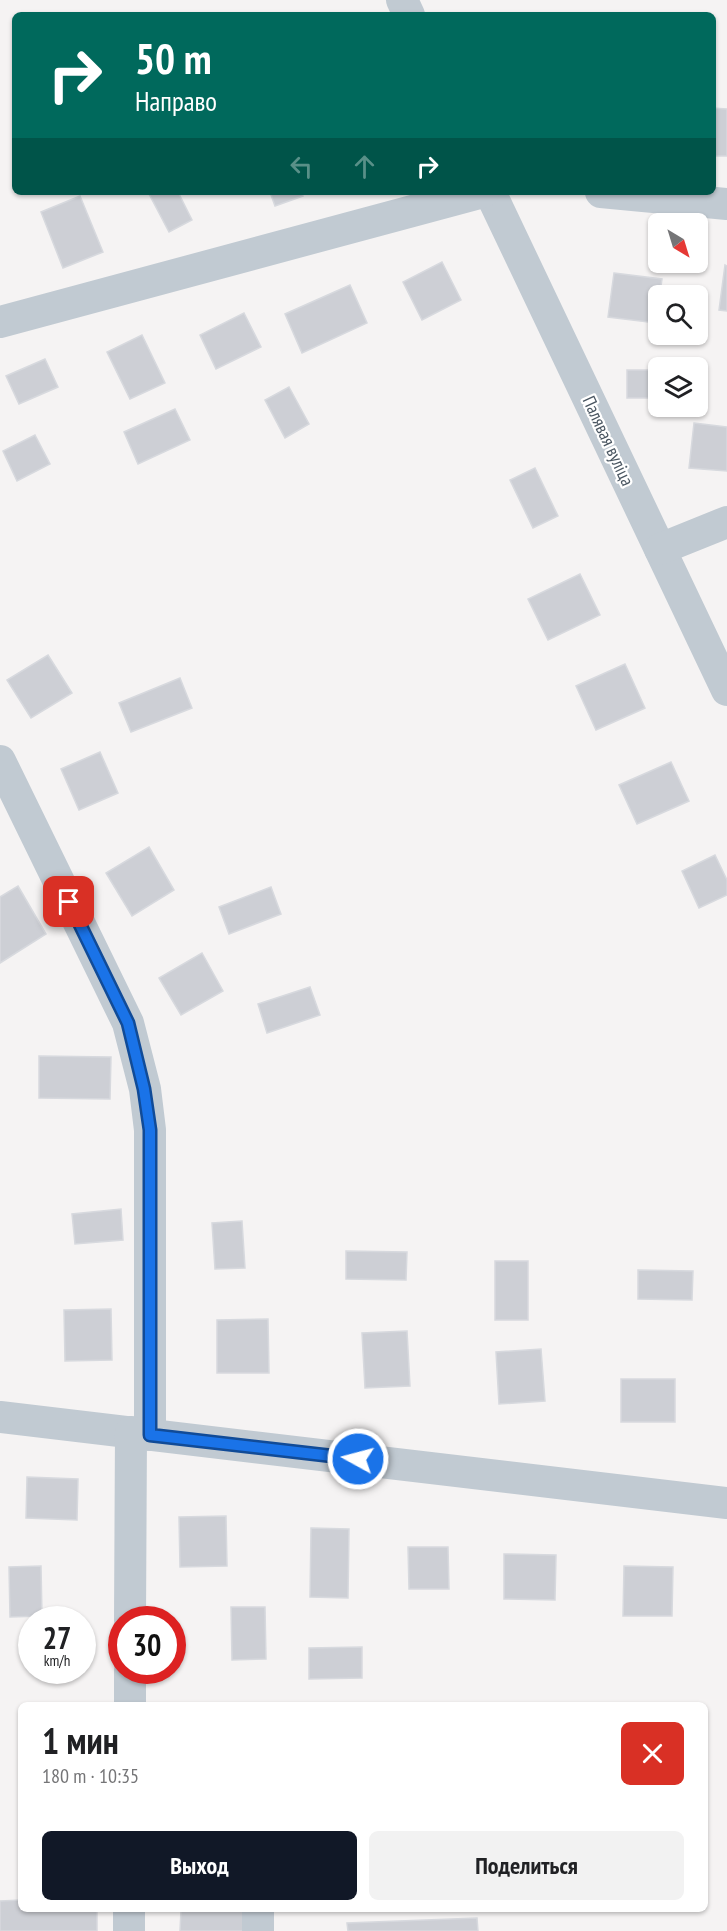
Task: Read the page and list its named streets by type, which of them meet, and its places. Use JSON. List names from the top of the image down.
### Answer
{
  "streets": {
    "street": ["Палявая вуліца"]
  },
  "north": "bottom right",
  "page": {
    "turn": ["50 m", "Направо"],
    "speed": "27 km/h",
    "limit": "30",
    "heading": ["1 мин", "180 m · 10:35"],
    "buttons": ["Выход", "Поделиться"]
  }
}
